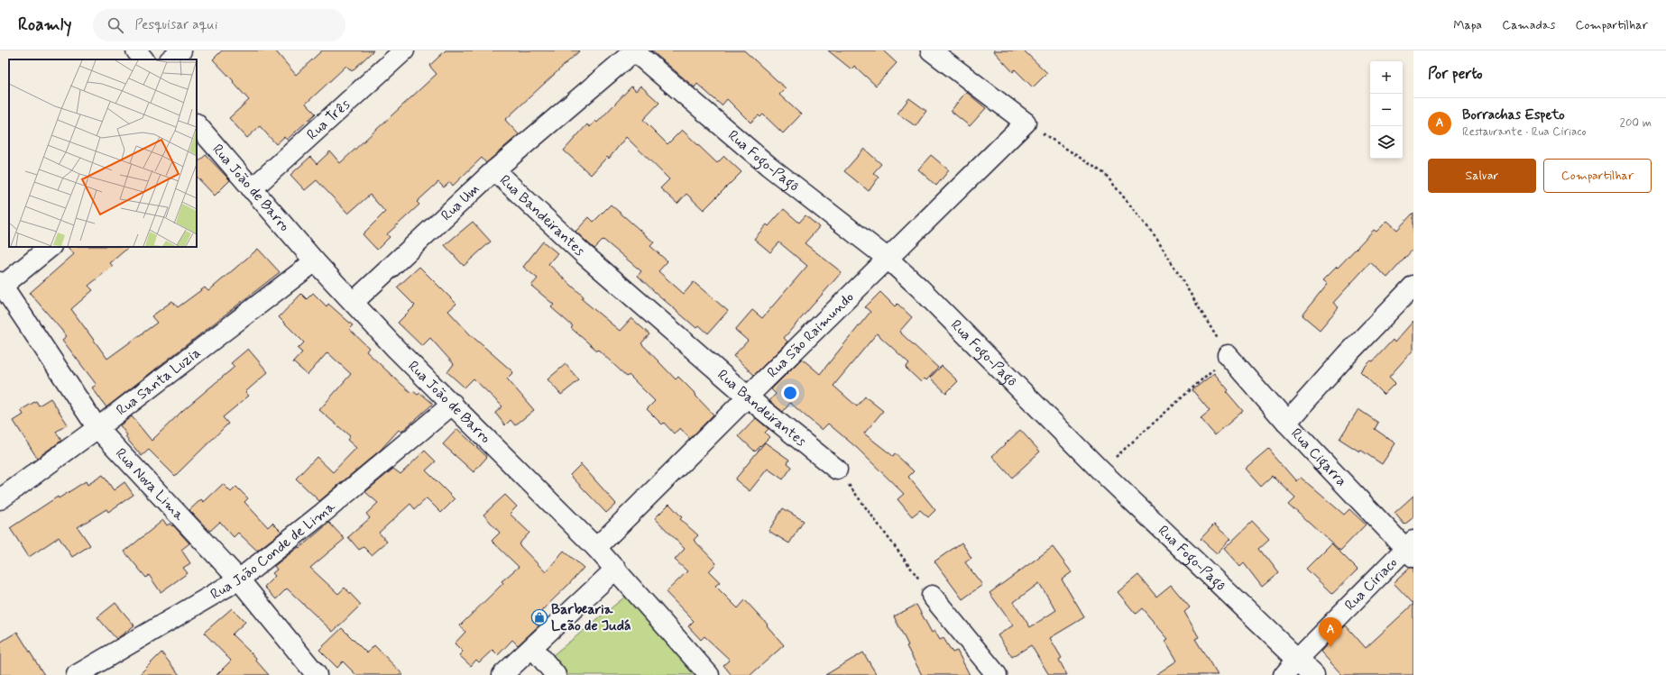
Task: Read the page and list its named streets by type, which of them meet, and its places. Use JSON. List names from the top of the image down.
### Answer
{
  "streets": {
    "street": [
      "Rua Três",
      "Rua Fogo-Pagô",
      "Rua João de Barro",
      "Rua Um",
      "Rua Bandeirantes",
      "Rua São Raimundo",
      "Rua Santa Luzia",
      "Rua Cigarra",
      "Rua Nova Lima",
      "Rua João Conde de Lima",
      "Rua Ciriaco"
    ]
  },
  "crossings": [
    ["Rua Três", "Rua João de Barro"],
    ["Rua Fogo-Pagô", "Rua Um"],
    ["Rua Fogo-Pagô", "Rua São Raimundo"],
    ["Rua Fogo-Pagô", "Rua Ciriaco"],
    ["Rua João de Barro", "Rua Um"],
    ["Rua João de Barro", "Rua São Raimundo"],
    ["Rua João de Barro", "Rua Santa Luzia"],
    ["Rua João de Barro", "Rua João Conde de Lima"],
    ["Rua Um", "Rua Bandeirantes"],
    ["Rua Bandeirantes", "Rua São Raimundo"],
    ["Rua Santa Luzia", "Rua Nova Lima"],
    ["Rua Cigarra", "Rua Ciriaco"],
    ["Rua Nova Lima", "Rua João Conde de Lima"]
  ],
  "places": {
    "shop": ["Barbearia Leão de Judá"]
  },
  "page": {
    "header": "Roamly",
    "search": "Pesquisar aqui",
    "nav": ["Mapa", "Camadas", "Compartilhar"],
    "heading": "Por perto",
    "map_buttons": ["+", "−"],
    "list": [
      {
        "mark": "A",
        "name": "Borrachas Espeto",
        "note": "Restaurante · Rua Ciriaco",
        "value": "200 m"
      }
    ],
    "buttons": ["Salvar", "Compartilhar"],
    "pins": "A"
  }
}
